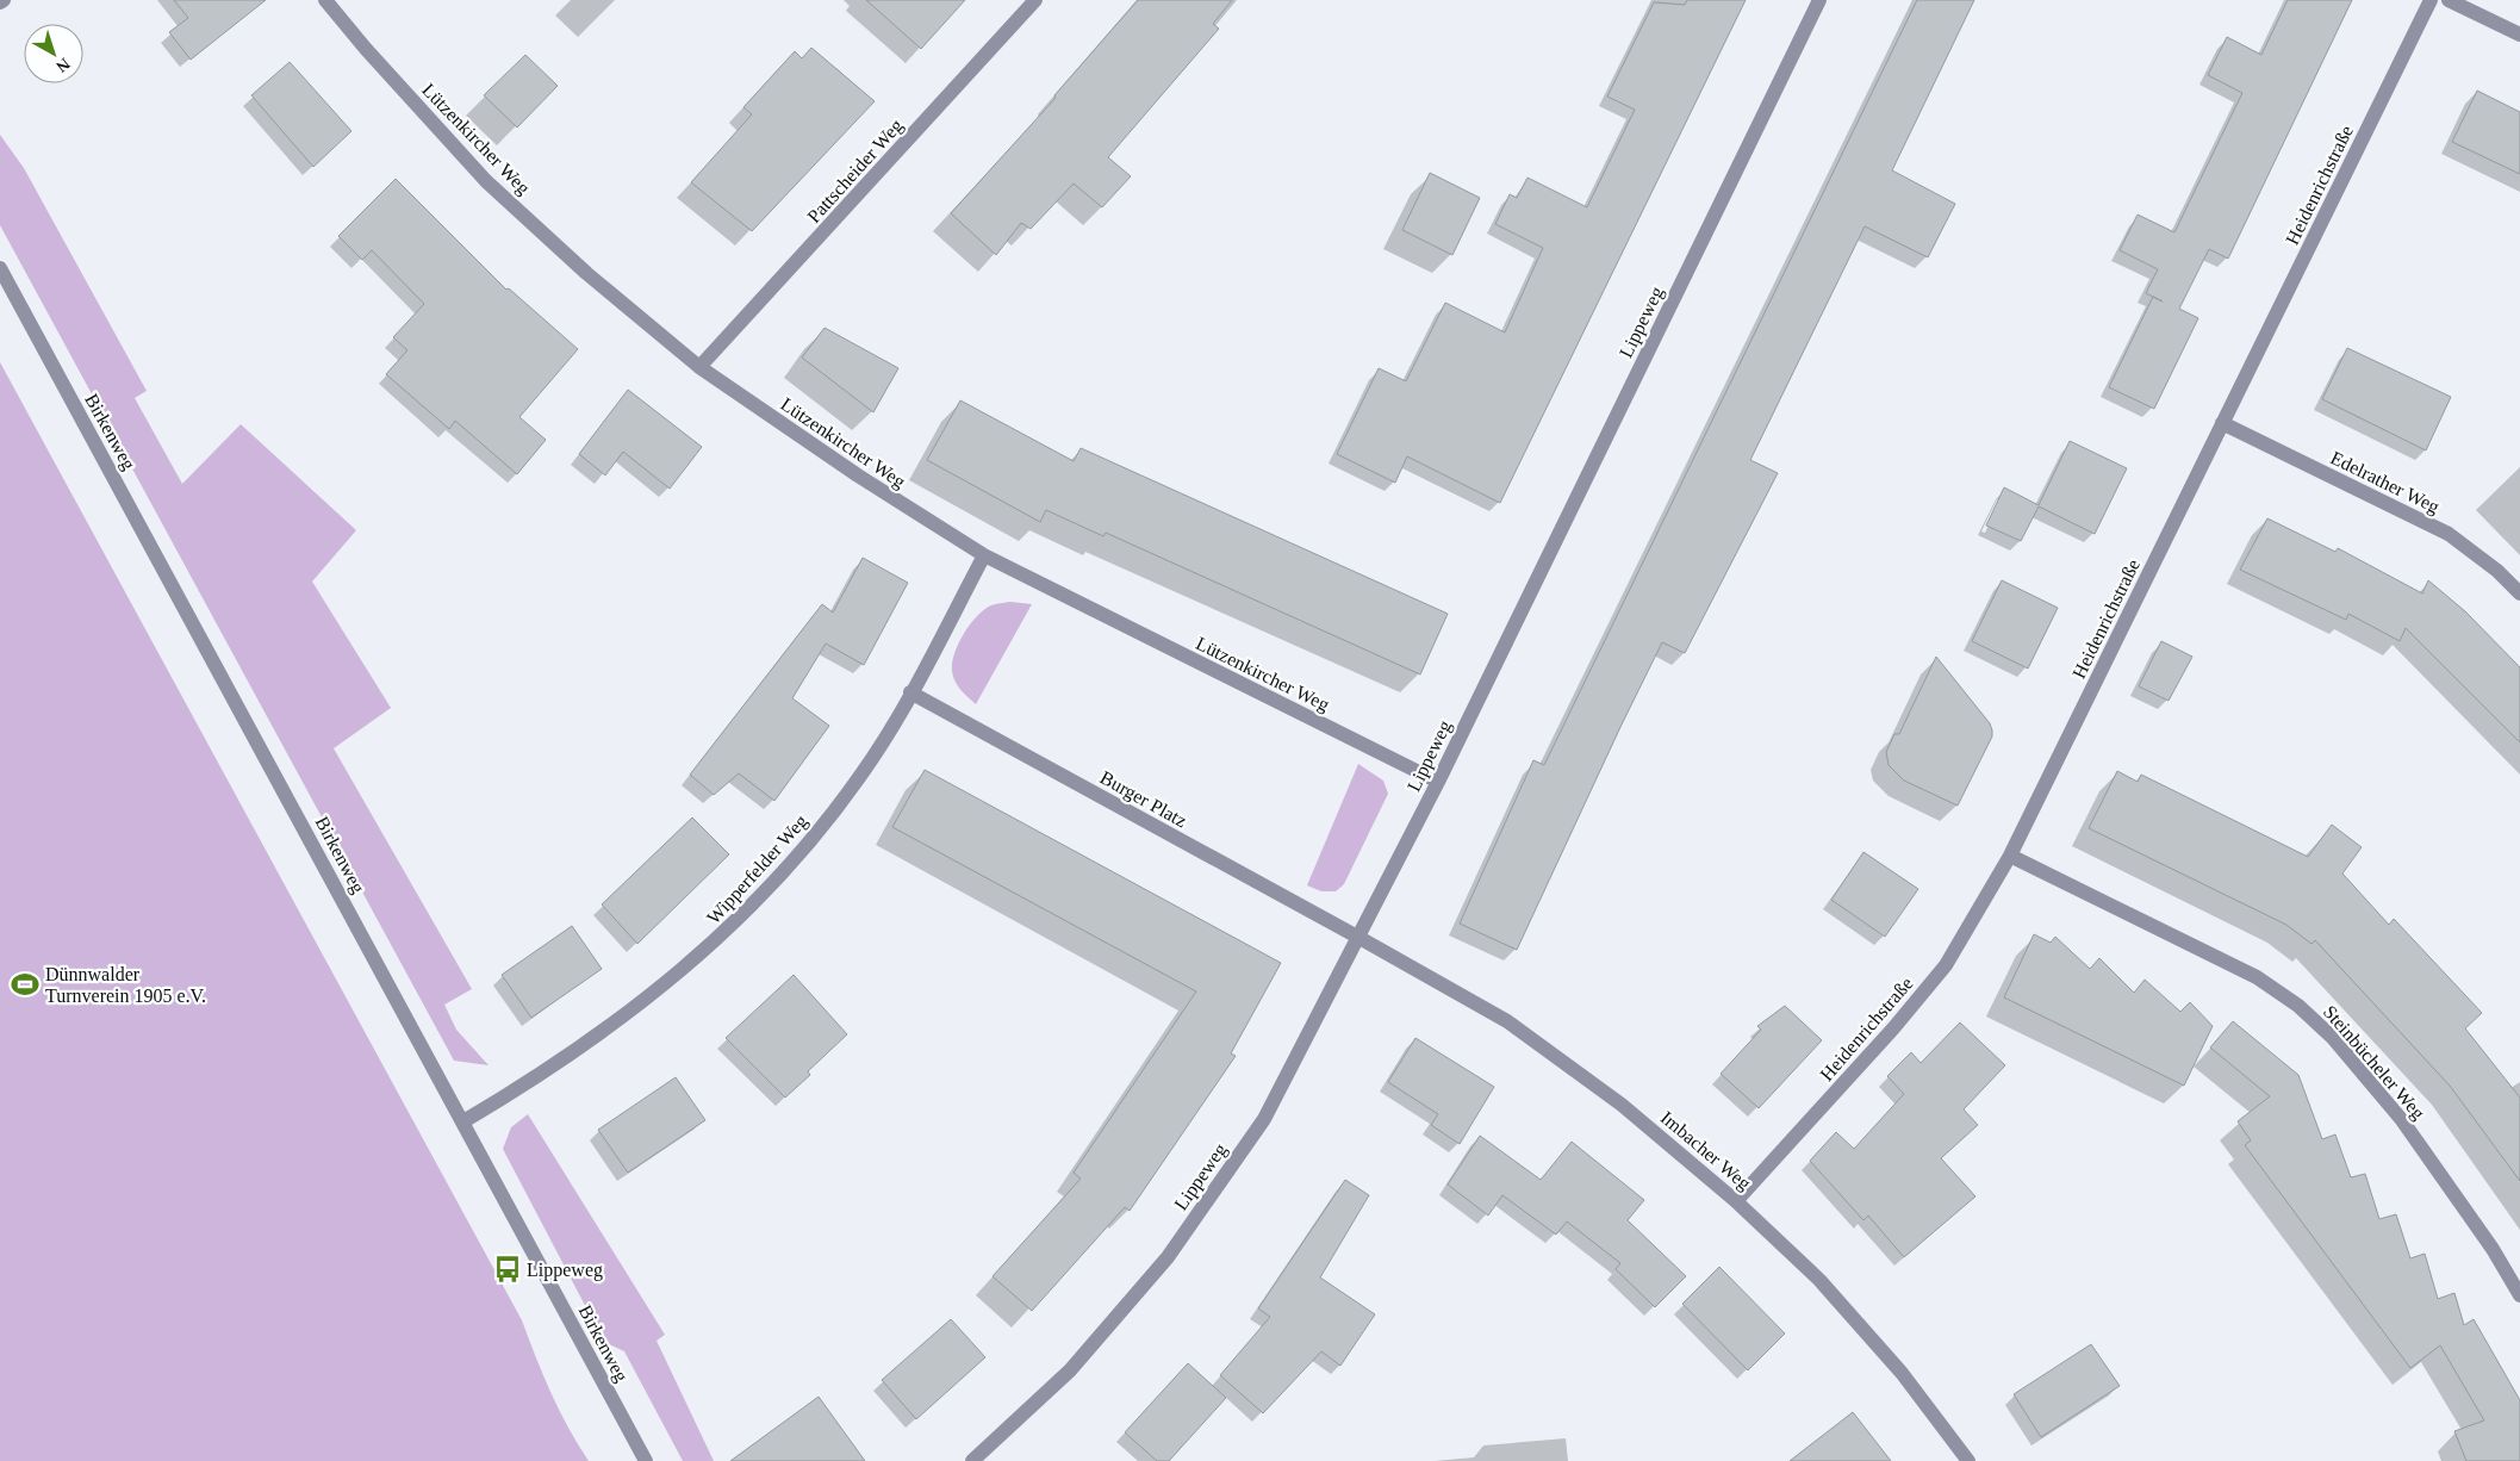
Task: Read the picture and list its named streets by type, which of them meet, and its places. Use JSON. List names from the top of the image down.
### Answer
{
  "streets": {
    "street": [
      "Lützenkircher Weg",
      "Pattscheider Weg",
      "Heidenrichstraße",
      "Lippeweg",
      "Birkenweg",
      "Edelrather Weg",
      "Burger Platz",
      "Wipperfelder Weg",
      "Steinbücheler Weg",
      "Imbacher Weg"
    ]
  },
  "crossings": [
    ["Lützenkircher Weg", "Pattscheider Weg"],
    ["Lützenkircher Weg", "Lippeweg"],
    ["Lützenkircher Weg", "Wipperfelder Weg"],
    ["Heidenrichstraße", "Edelrather Weg"],
    ["Heidenrichstraße", "Steinbücheler Weg"],
    ["Heidenrichstraße", "Imbacher Weg"],
    ["Lippeweg", "Burger Platz"],
    ["Lippeweg", "Imbacher Weg"],
    ["Birkenweg", "Wipperfelder Weg"],
    ["Burger Platz", "Wipperfelder Weg"],
    ["Burger Platz", "Imbacher Weg"]
  ],
  "places": {
    "sports": ["Dünnwalder Turnverein 1905 e.V."],
    "bus stop": ["Lippeweg"]
  },
  "north": "bottom right"
}
